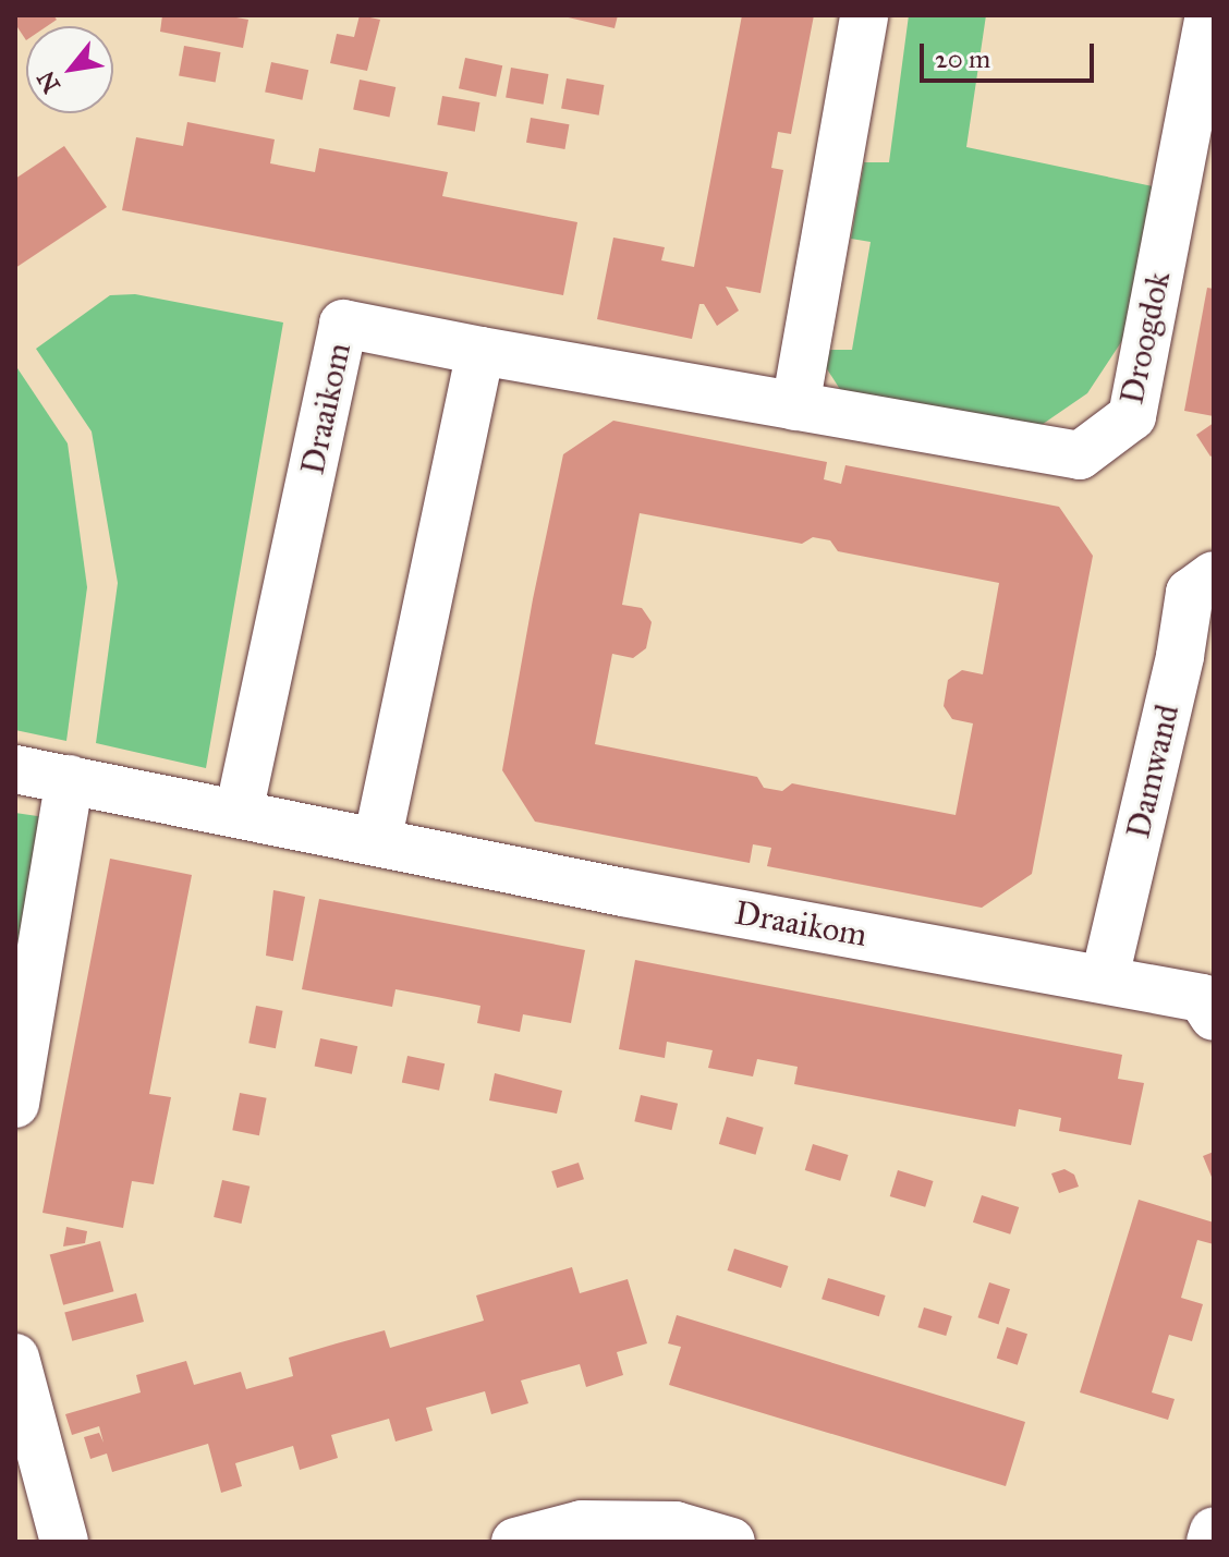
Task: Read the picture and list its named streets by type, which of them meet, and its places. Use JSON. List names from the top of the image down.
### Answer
{
  "streets": {
    "street": ["Droogdok", "Draaikom", "Damwand"]
  },
  "crossings": [
    ["Droogdok", "Draaikom"],
    ["Draaikom", "Damwand"]
  ],
  "scale_bar": "20 m",
  "north": "bottom left"
}
